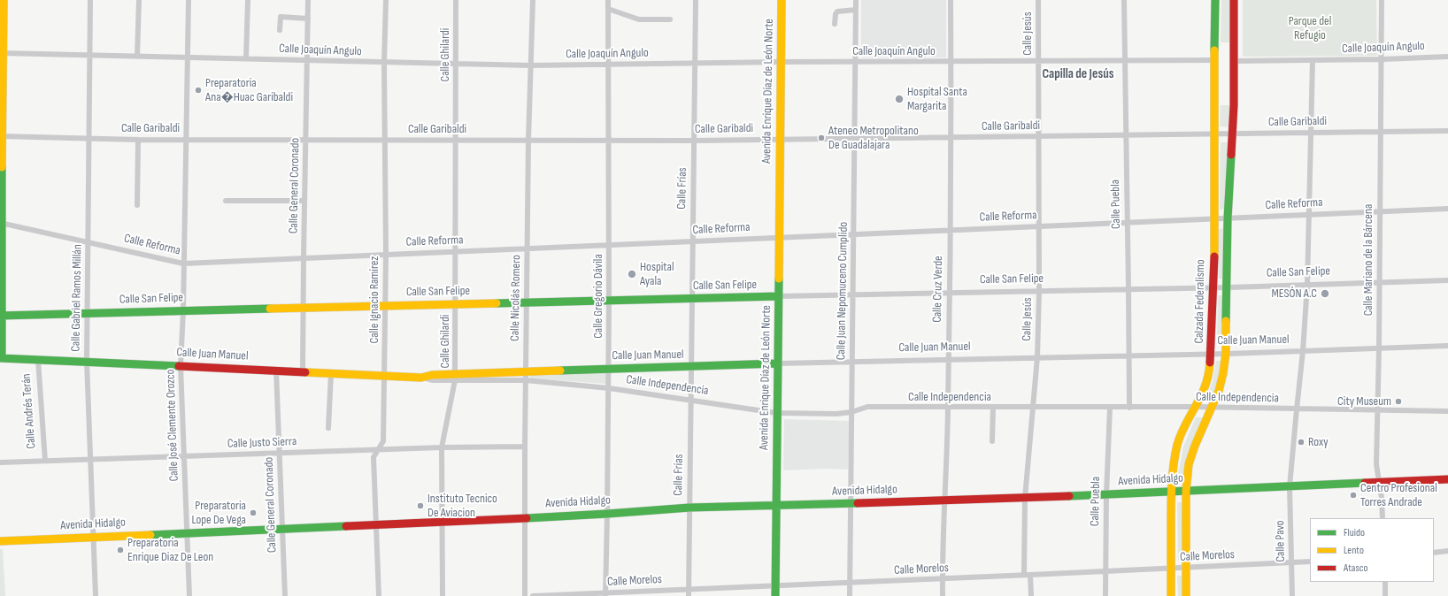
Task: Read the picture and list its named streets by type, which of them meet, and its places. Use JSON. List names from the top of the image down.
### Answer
{
  "streets": {
    "main road": [
      "Avenida Enrique Díaz de León Norte",
      "Calle San Felipe",
      "Calzada Federalismo",
      "Calle Juan Manuel",
      "Avenida Hidalgo"
    ],
    "street": [
      "Calle Jesús",
      "Calle Joaquín Angulo",
      "Calle Ghilardi",
      "Calle Garibaldi",
      "Calle General Coronado",
      "Calle Frías",
      "Calle Puebla",
      "Calle Reforma",
      "Calle Mariano de la Bárcena",
      "Calle Cruz Verde",
      "Calle Juan Nepomuceno Cumplido",
      "Calle Gregorio Dávila",
      "Calle Gabriel Ramos Millán",
      "Calle Nicolás Romero",
      "Calle Ignacio Ramírez",
      "Calle Independencia",
      "Calle Andrés Terán",
      "Calle José Clemente Orozco",
      "Calle Justo Sierra",
      "Calle Pavo",
      "Calle Morelos"
    ]
  },
  "crossings": [
    ["Calle Jesús", "Calle Joaquín Angulo"],
    ["Calle Jesús", "Calle Garibaldi"],
    ["Calle Jesús", "Calle Reforma"],
    ["Calle Jesús", "Calle San Felipe"],
    ["Calle Jesús", "Calle Juan Manuel"],
    ["Calle Jesús", "Calle Independencia"],
    ["Calle Jesús", "Avenida Hidalgo"],
    ["Calle Jesús", "Calle Morelos"],
    ["Calle Joaquín Angulo", "Calle Ghilardi"],
    ["Calle Joaquín Angulo", "Avenida Enrique Díaz de León Norte"],
    ["Calle Joaquín Angulo", "Calle General Coronado"],
    ["Calle Joaquín Angulo", "Calle Frías"],
    ["Calle Joaquín Angulo", "Calle Puebla"],
    ["Calle Joaquín Angulo", "Calle Mariano de la Bárcena"],
    ["Calle Joaquín Angulo", "Calle Cruz Verde"],
    ["Calle Joaquín Angulo", "Calle Juan Nepomuceno Cumplido"],
    ["Calle Joaquín Angulo", "Calle Gregorio Dávila"],
    ["Calle Joaquín Angulo", "Calle Gabriel Ramos Millán"],
    ["Calle Joaquín Angulo", "Calle Nicolás Romero"],
    ["Calle Joaquín Angulo", "Calle Ignacio Ramírez"],
    ["Calle Joaquín Angulo", "Calzada Federalismo"],
    ["Calle Joaquín Angulo", "Calle José Clemente Orozco"],
    ["Calle Joaquín Angulo", "Calle Pavo"],
    ["Calle Ghilardi", "Calle Garibaldi"],
    ["Calle Ghilardi", "Calle Reforma"],
    ["Calle Ghilardi", "Calle San Felipe"],
    ["Calle Ghilardi", "Calle Juan Manuel"],
    ["Calle Ghilardi", "Calle Justo Sierra"],
    ["Calle Ghilardi", "Avenida Hidalgo"],
    ["Avenida Enrique Díaz de León Norte", "Calle Garibaldi"],
    ["Avenida Enrique Díaz de León Norte", "Calle Reforma"],
    ["Avenida Enrique Díaz de León Norte", "Calle San Felipe"],
    ["Avenida Enrique Díaz de León Norte", "Calle Juan Manuel"],
    ["Avenida Enrique Díaz de León Norte", "Calle Independencia"],
    ["Avenida Enrique Díaz de León Norte", "Avenida Hidalgo"],
    ["Avenida Enrique Díaz de León Norte", "Calle Morelos"],
    ["Calle Garibaldi", "Calle General Coronado"],
    ["Calle Garibaldi", "Calle Frías"],
    ["Calle Garibaldi", "Calle Puebla"],
    ["Calle Garibaldi", "Calle Mariano de la Bárcena"],
    ["Calle Garibaldi", "Calle Cruz Verde"],
    ["Calle Garibaldi", "Calle Juan Nepomuceno Cumplido"],
    ["Calle Garibaldi", "Calle Gregorio Dávila"],
    ["Calle Garibaldi", "Calle Gabriel Ramos Millán"],
    ["Calle Garibaldi", "Calle Nicolás Romero"],
    ["Calle Garibaldi", "Calle Ignacio Ramírez"],
    ["Calle Garibaldi", "Calzada Federalismo"],
    ["Calle Garibaldi", "Calle José Clemente Orozco"],
    ["Calle Garibaldi", "Calle Pavo"],
    ["Calle General Coronado", "Calle Reforma"],
    ["Calle General Coronado", "Calle San Felipe"],
    ["Calle General Coronado", "Calle Juan Manuel"],
    ["Calle General Coronado", "Calle Justo Sierra"],
    ["Calle General Coronado", "Avenida Hidalgo"],
    ["Calle Frías", "Calle Reforma"],
    ["Calle Frías", "Calle San Felipe"],
    ["Calle Frías", "Calle Juan Manuel"],
    ["Calle Frías", "Calle Independencia"],
    ["Calle Frías", "Avenida Hidalgo"],
    ["Calle Frías", "Calle Morelos"],
    ["Calle Puebla", "Calle Reforma"],
    ["Calle Puebla", "Calle San Felipe"],
    ["Calle Puebla", "Calle Juan Manuel"],
    ["Calle Puebla", "Calle Independencia"],
    ["Calle Puebla", "Avenida Hidalgo"],
    ["Calle Puebla", "Calle Morelos"],
    ["Calle Reforma", "Calle Mariano de la Bárcena"],
    ["Calle Reforma", "Calle Cruz Verde"],
    ["Calle Reforma", "Calle Juan Nepomuceno Cumplido"],
    ["Calle Reforma", "Calle Gregorio Dávila"],
    ["Calle Reforma", "Calle Gabriel Ramos Millán"],
    ["Calle Reforma", "Calle Nicolás Romero"],
    ["Calle Reforma", "Calle Ignacio Ramírez"],
    ["Calle Reforma", "Calzada Federalismo"],
    ["Calle Reforma", "Calle José Clemente Orozco"],
    ["Calle Reforma", "Calle Pavo"],
    ["Calle Mariano de la Bárcena", "Calle San Felipe"],
    ["Calle Mariano de la Bárcena", "Calle Juan Manuel"],
    ["Calle Mariano de la Bárcena", "Calle Independencia"],
    ["Calle Mariano de la Bárcena", "Avenida Hidalgo"],
    ["Calle San Felipe", "Calle Cruz Verde"],
    ["Calle San Felipe", "Calle Juan Nepomuceno Cumplido"],
    ["Calle San Felipe", "Calle Gregorio Dávila"],
    ["Calle San Felipe", "Calle Gabriel Ramos Millán"],
    ["Calle San Felipe", "Calle Nicolás Romero"],
    ["Calle San Felipe", "Calle Ignacio Ramírez"],
    ["Calle San Felipe", "Calzada Federalismo"],
    ["Calle San Felipe", "Calle José Clemente Orozco"],
    ["Calle San Felipe", "Calle Pavo"],
    ["Calle Cruz Verde", "Calle Juan Manuel"],
    ["Calle Cruz Verde", "Calle Independencia"],
    ["Calle Cruz Verde", "Avenida Hidalgo"],
    ["Calle Cruz Verde", "Calle Morelos"],
    ["Calle Juan Nepomuceno Cumplido", "Calle Juan Manuel"],
    ["Calle Juan Nepomuceno Cumplido", "Calle Independencia"],
    ["Calle Juan Nepomuceno Cumplido", "Avenida Hidalgo"],
    ["Calle Juan Nepomuceno Cumplido", "Calle Morelos"],
    ["Calle Gregorio Dávila", "Calle Juan Manuel"],
    ["Calle Gregorio Dávila", "Calle Independencia"],
    ["Calle Gregorio Dávila", "Avenida Hidalgo"],
    ["Calle Gregorio Dávila", "Calle Morelos"],
    ["Calle Gabriel Ramos Millán", "Calle Juan Manuel"],
    ["Calle Gabriel Ramos Millán", "Calle Justo Sierra"],
    ["Calle Gabriel Ramos Millán", "Avenida Hidalgo"],
    ["Calle Nicolás Romero", "Calle Juan Manuel"],
    ["Calle Nicolás Romero", "Calle Independencia"],
    ["Calle Nicolás Romero", "Calle Justo Sierra"],
    ["Calle Nicolás Romero", "Avenida Hidalgo"],
    ["Calle Ignacio Ramírez", "Calle Juan Manuel"],
    ["Calle Ignacio Ramírez", "Calle Justo Sierra"],
    ["Calle Ignacio Ramírez", "Avenida Hidalgo"],
    ["Calzada Federalismo", "Calle Juan Manuel"],
    ["Calzada Federalismo", "Calle Independencia"],
    ["Calzada Federalismo", "Avenida Hidalgo"],
    ["Calzada Federalismo", "Calle Morelos"],
    ["Calle Juan Manuel", "Calle Independencia"],
    ["Calle Juan Manuel", "Calle Andrés Terán"],
    ["Calle Juan Manuel", "Calle José Clemente Orozco"],
    ["Calle Juan Manuel", "Calle Pavo"],
    ["Calle Independencia", "Calle Pavo"],
    ["Calle Andrés Terán", "Calle Justo Sierra"],
    ["Calle José Clemente Orozco", "Calle Justo Sierra"],
    ["Calle José Clemente Orozco", "Avenida Hidalgo"],
    ["Avenida Hidalgo", "Calle Pavo"],
    ["Calle Pavo", "Calle Morelos"]
  ],
  "districts": ["Capilla de Jesús"],
  "parks": ["Parque del Refugio"],
  "places": [
    "Preparatoria Ana�Huac Garibaldi",
    "Hospital Santa Margarita",
    "Ateneo Metropolitano De Guadalajara",
    "Hospital Ayala",
    "MESÓN A.C",
    "City Museum",
    "Roxy",
    "Centro Profesional Torres Andrade",
    "Instituto Tecnico De Aviacion",
    "Preparatoria Lope De Vega",
    "Preparatoria Enrique Diaz De Leon"
  ],
  "legend": ["Fluido", "Lento", "Atasco"]
}
